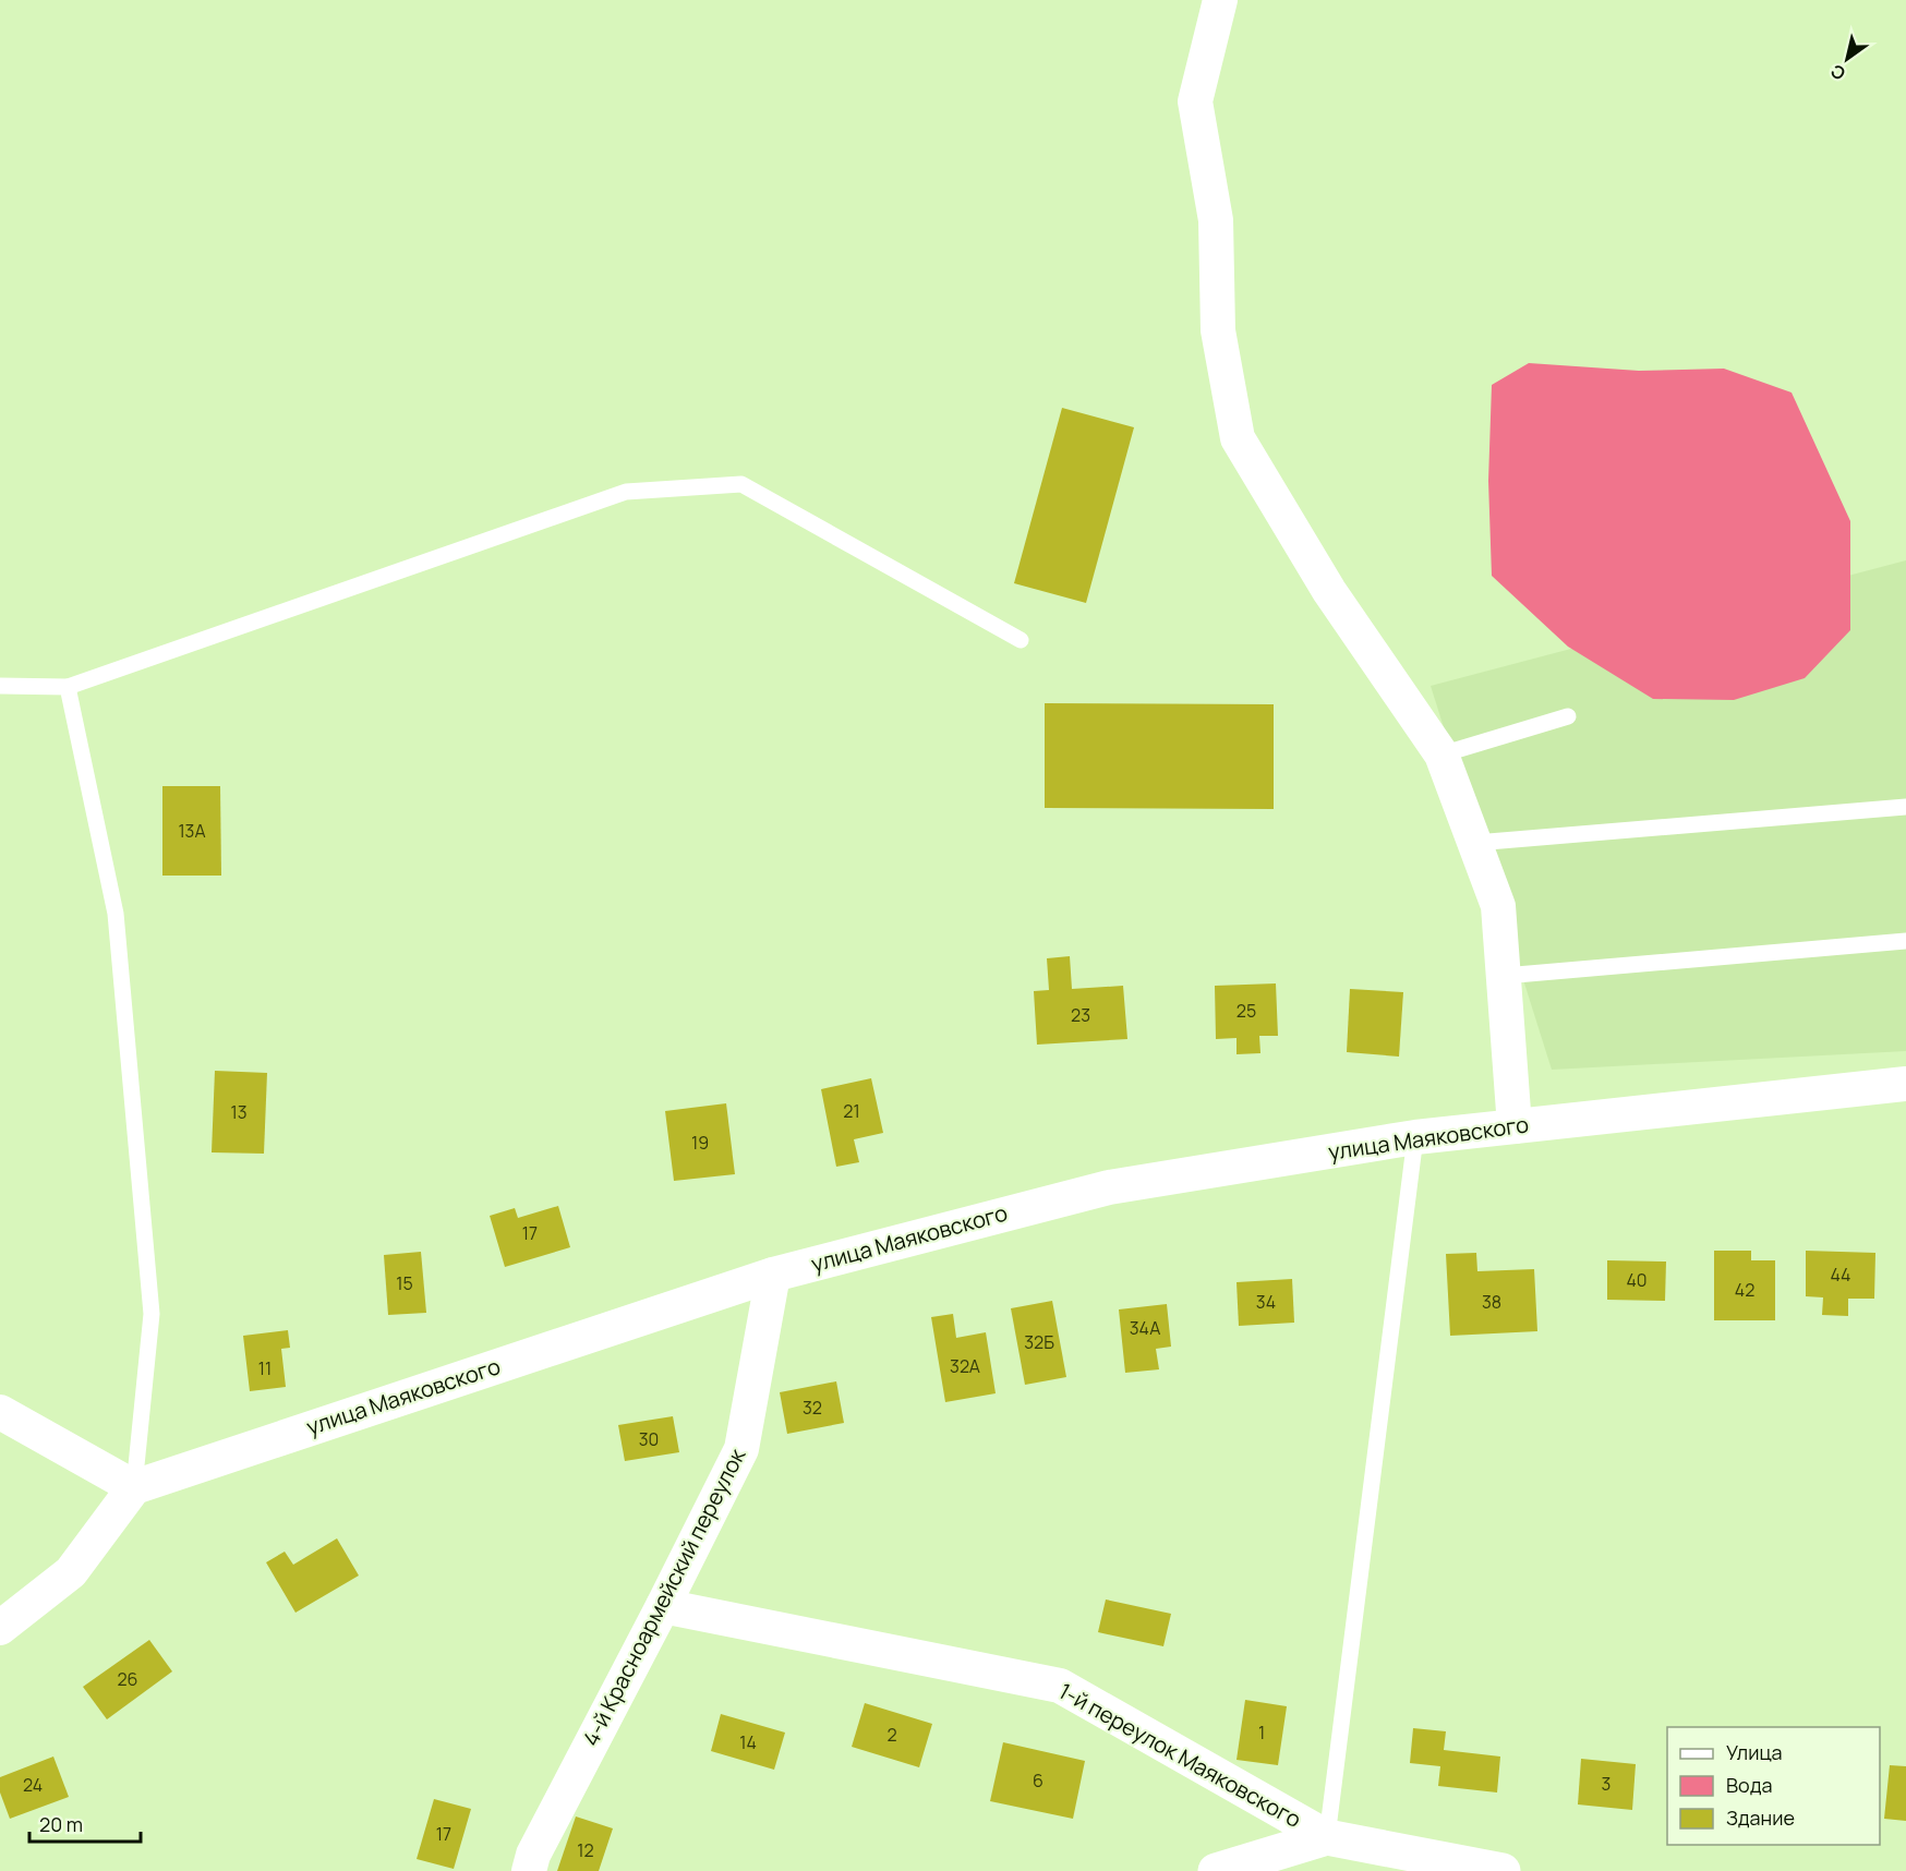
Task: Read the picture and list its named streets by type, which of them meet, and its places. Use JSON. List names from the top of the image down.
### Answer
{
  "streets": {
    "street": ["улица Маяковского", "4-й Красноармейский переулок", "1-й переулок Маяковского"]
  },
  "crossings": [
    ["улица Маяковского", "4-й Красноармейский переулок"],
    ["4-й Красноармейский переулок", "1-й переулок Маяковского"]
  ],
  "house_numbers": [
    "13А",
    "25",
    "23",
    "21",
    "13",
    "19",
    "17",
    "44",
    "40",
    "15",
    "42",
    "34",
    "38",
    "34А",
    "32Б",
    "32А",
    "11",
    "32",
    "30",
    "26",
    "1",
    "2",
    "14",
    "6",
    "3",
    "24",
    "17",
    "12"
  ],
  "legend": ["Улица", "Вода", "Здание"],
  "scale_bar": "20 m",
  "north": "bottom left"
}
